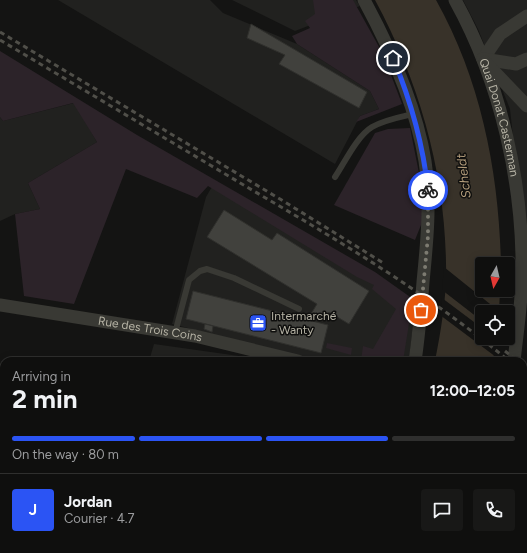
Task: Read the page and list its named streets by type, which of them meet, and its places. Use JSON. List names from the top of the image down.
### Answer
{
  "streets": {
    "street": ["Quai Donat Casterman", "Rue des Trois Coins"]
  },
  "water": ["Scheldt"],
  "places": {
    "office": ["Intermarché - Wanty"]
  },
  "north": "bottom",
  "page": {
    "heading": ["2 min", "Arriving in", "12:00–12:05"],
    "panel": ["Jordan", "Courier · 4.7"],
    "bar": "On the way · 80 m",
    "round": "J"
  }
}
